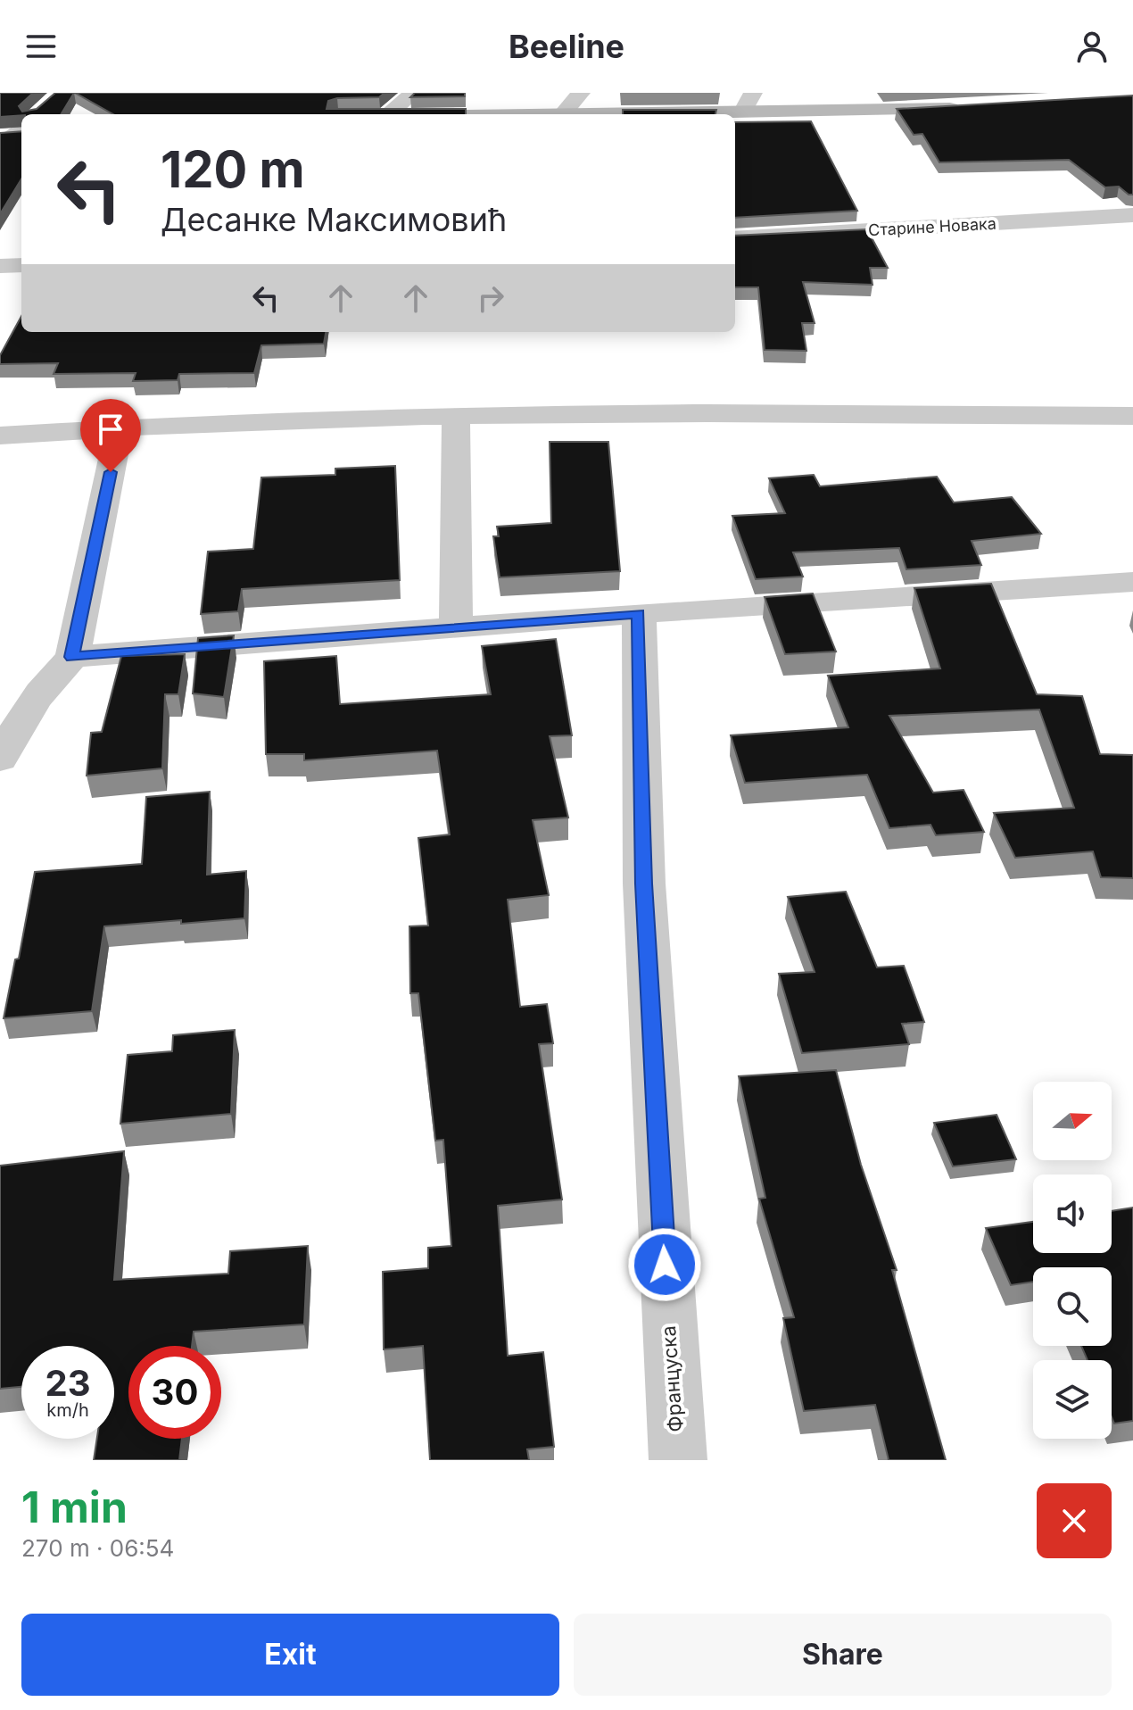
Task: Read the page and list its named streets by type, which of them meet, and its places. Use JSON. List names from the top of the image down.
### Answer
{
  "streets": {
    "street": ["Старине Новака", "Француска"]
  },
  "north": "right",
  "page": {
    "header": "Beeline",
    "turn": ["120 m", "Десанке Максимовић"],
    "speed": "23 km/h",
    "limit": "30",
    "heading": ["1 min", "270 m · 06:54"],
    "buttons": ["Exit", "Share"]
  }
}
